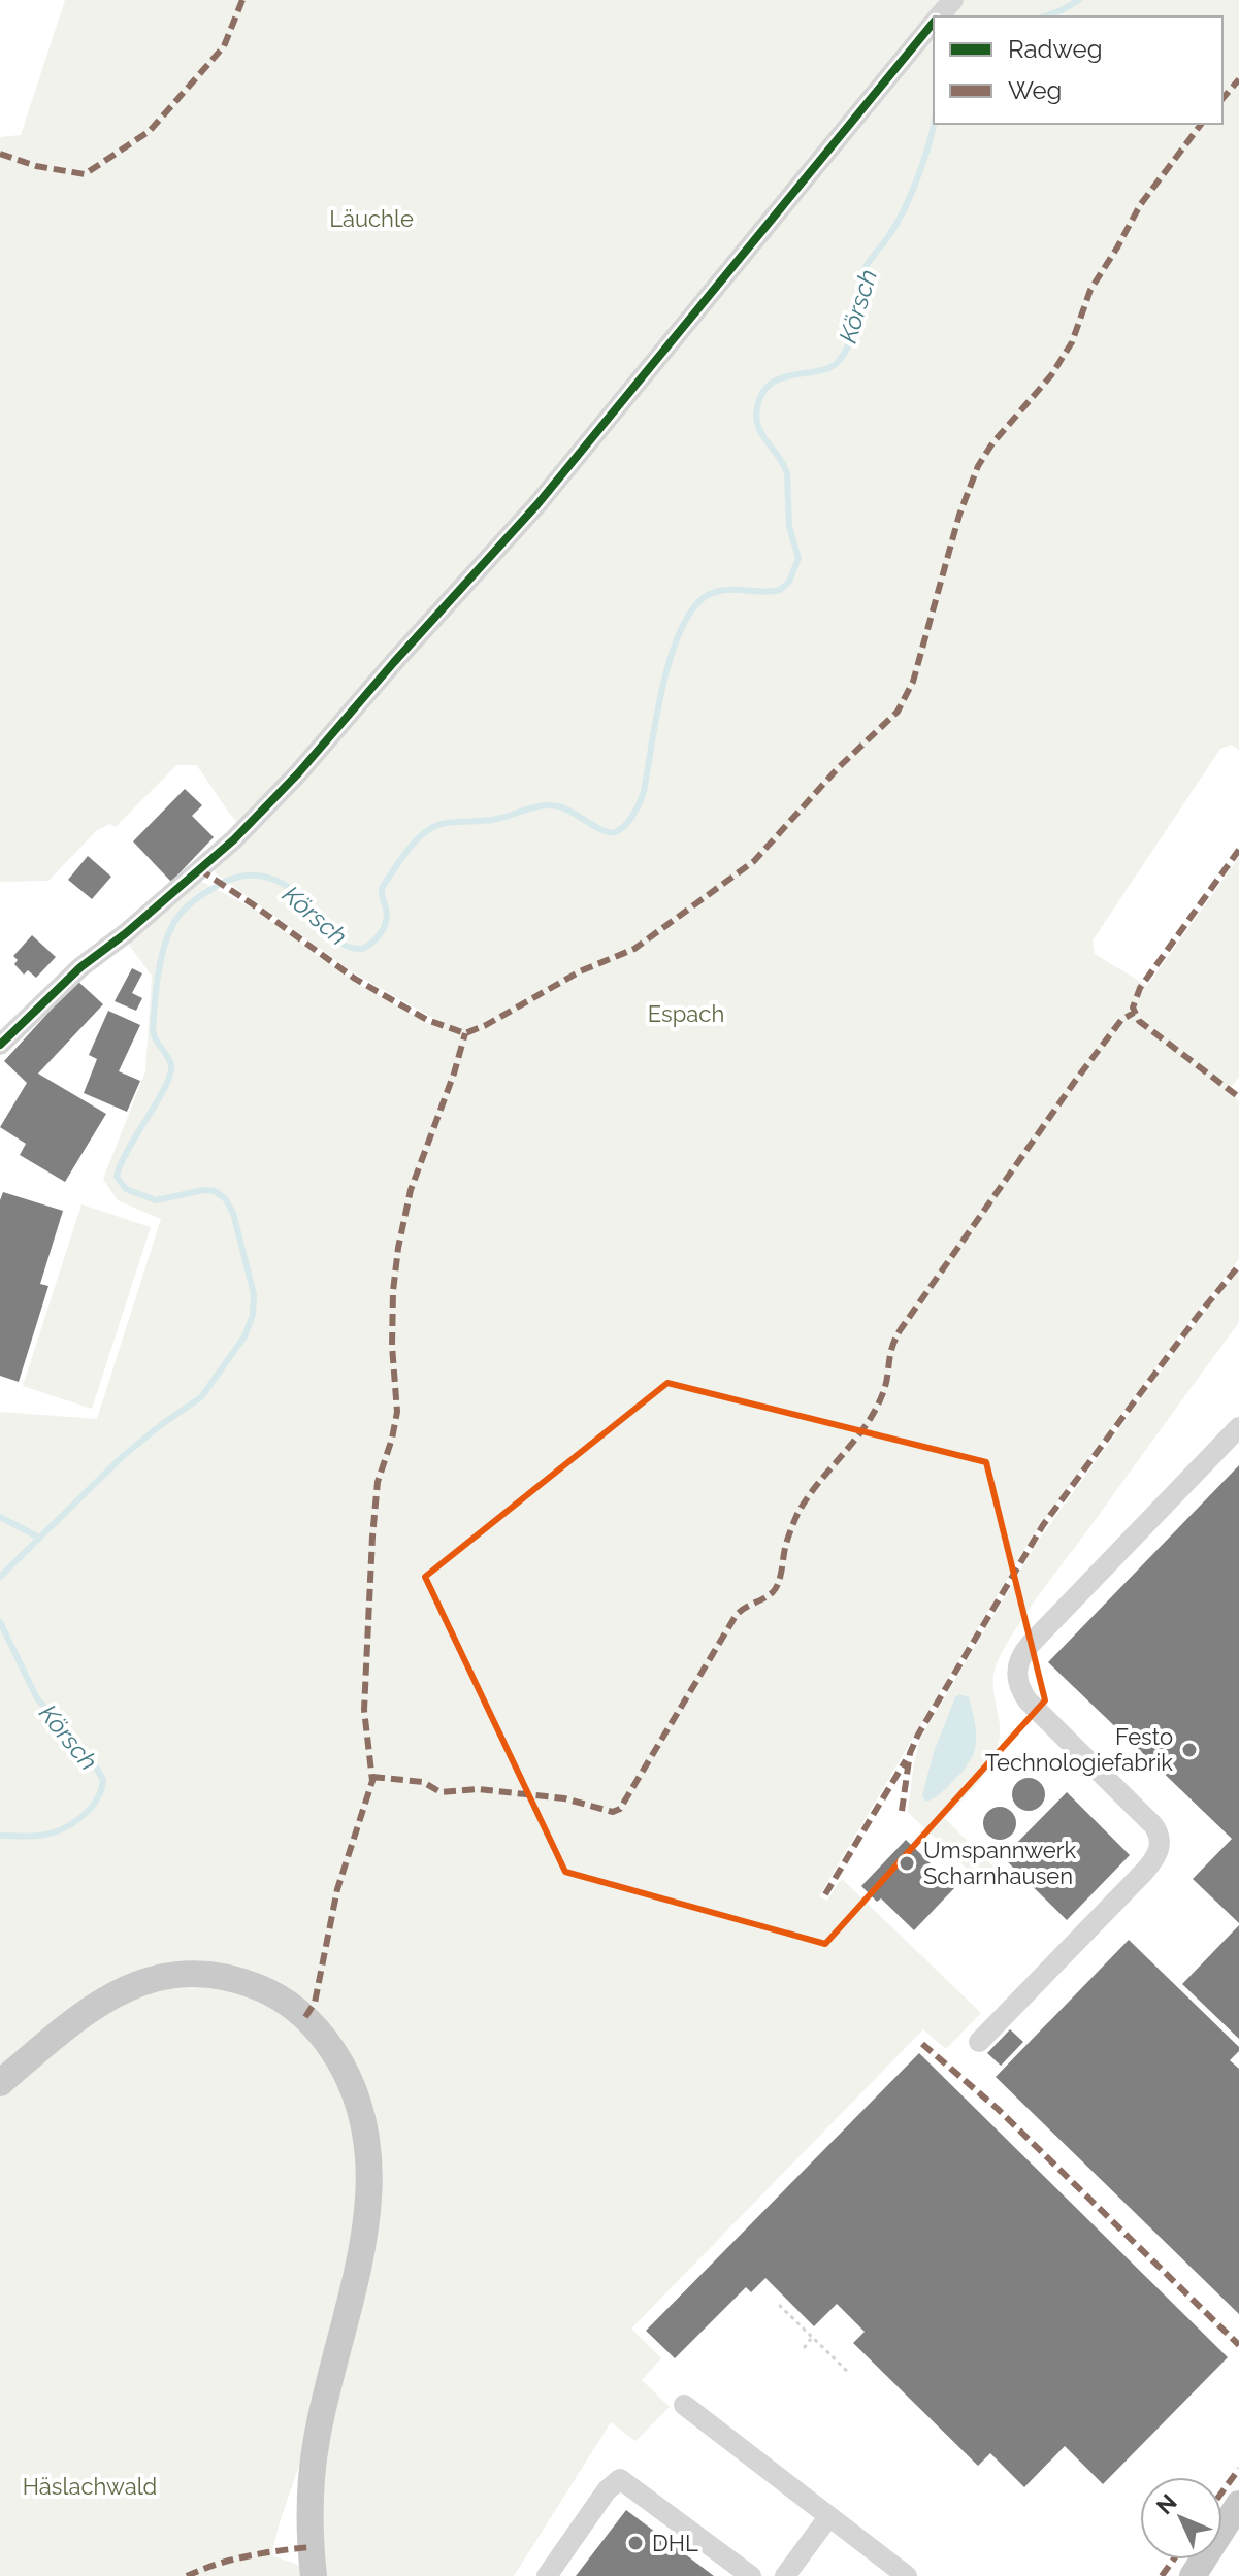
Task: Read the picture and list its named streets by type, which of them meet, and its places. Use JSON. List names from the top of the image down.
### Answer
{
  "water": ["Körsch"],
  "parks": ["Läuchle", "Espach", "Häslachwald"],
  "places": ["Festo Technologiefabrik", "Umspannwerk Scharnhausen", "DHL"],
  "legend": ["Radweg", "Weg"],
  "north": "top left"
}
